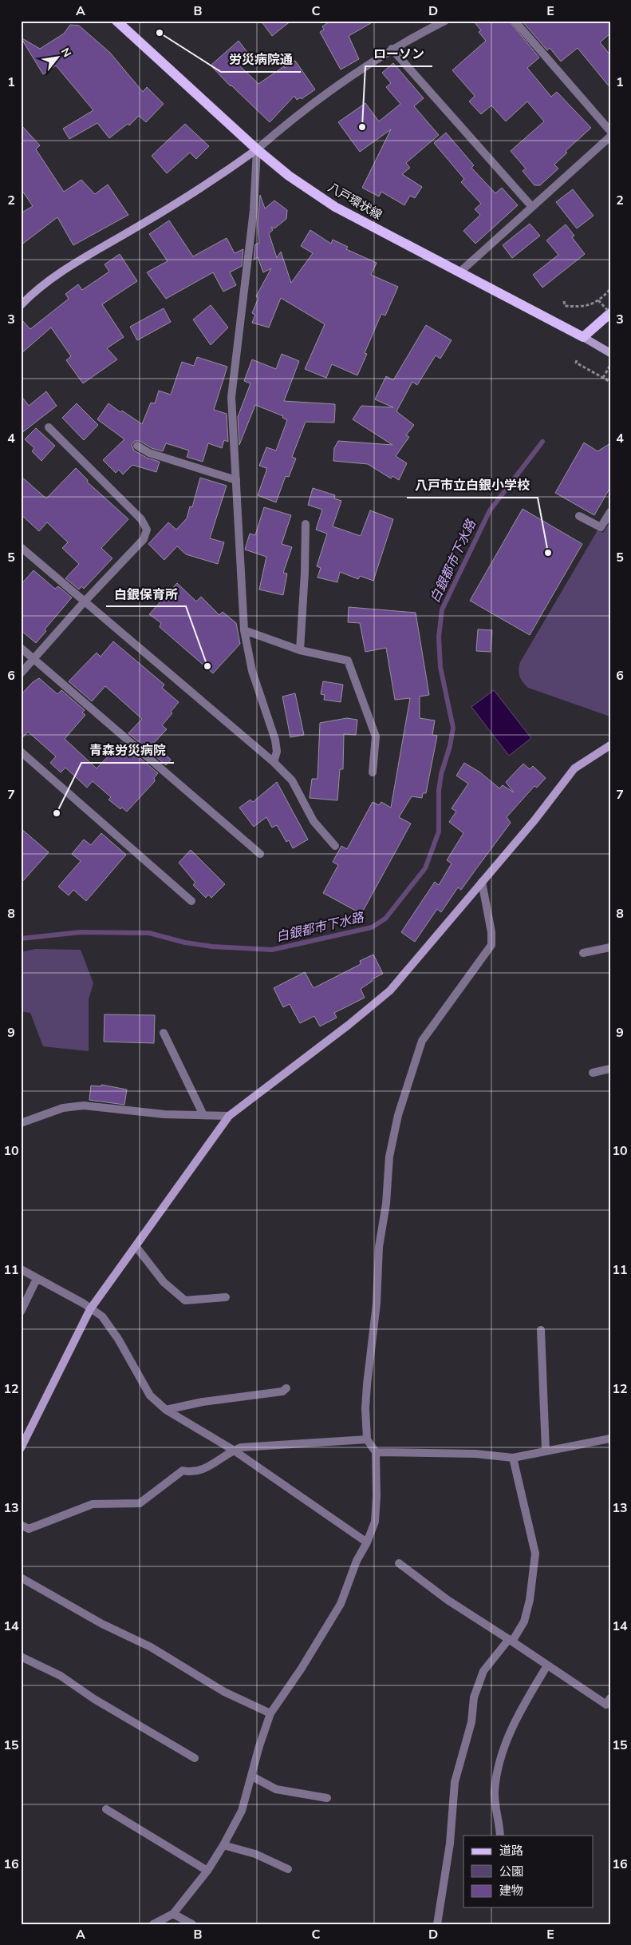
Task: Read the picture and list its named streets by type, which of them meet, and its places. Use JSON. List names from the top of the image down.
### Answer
{
  "streets": {
    "main road": ["八戸環状線"]
  },
  "water": ["白銀都市下水路"],
  "places": [
    "労災病院通",
    "ローソン",
    "八戸市立白銀小学校",
    "白銀保育所",
    "青森労災病院"
  ],
  "legend": ["道路", "公園", "建物"],
  "north": "top right",
  "grid": {
    "columns": [
      "A",
      "B",
      "C",
      "D",
      "E"
    ],
    "rows": [
      "1",
      "2",
      "3",
      "4",
      "5",
      "6",
      "7",
      "8",
      "9",
      "10",
      "11",
      "12",
      "13",
      "14",
      "15",
      "16"
    ]
  }
}
